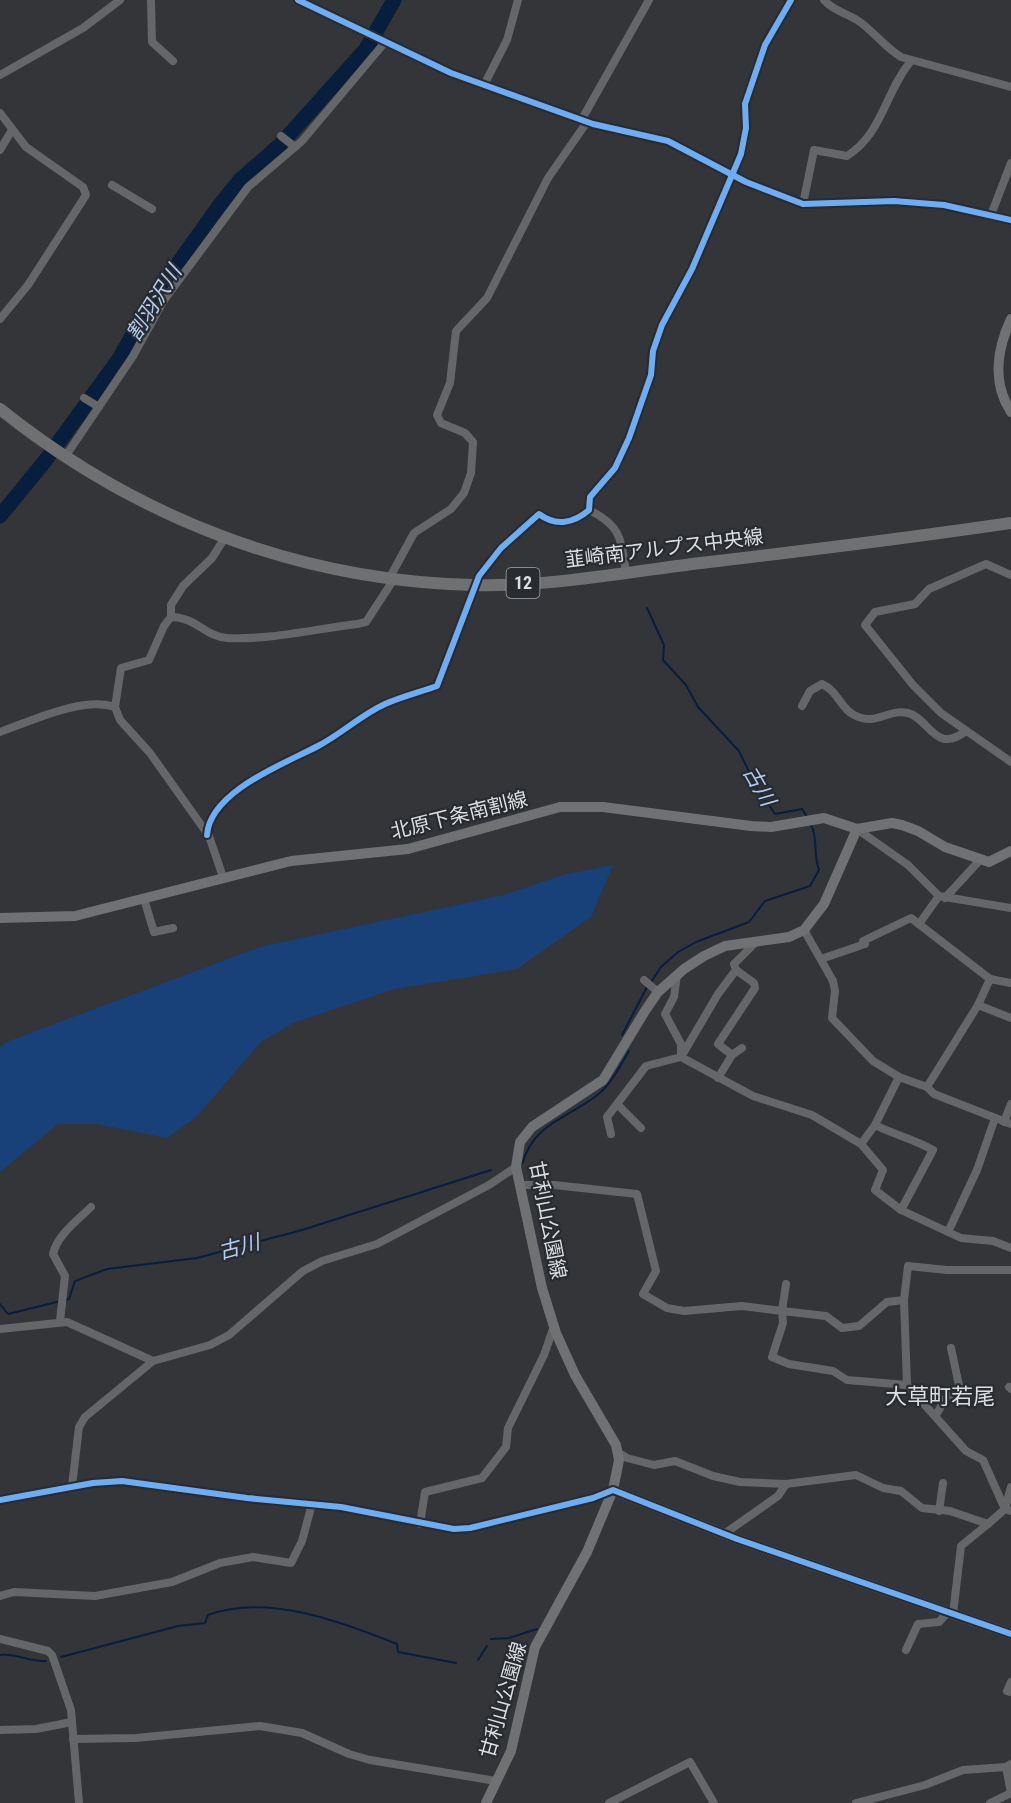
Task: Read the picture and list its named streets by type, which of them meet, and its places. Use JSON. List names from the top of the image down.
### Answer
{
  "streets": {
    "main road": [
      "韮崎南アルプス中央線",
      "12",
      "北原下条南割線",
      "甘利山公園線"
    ]
  },
  "crossings": [
    ["韮崎南アルプス中央線", "12"]
  ],
  "districts": ["大草町若尾"],
  "water": ["割羽沢川", "古川"]
}
